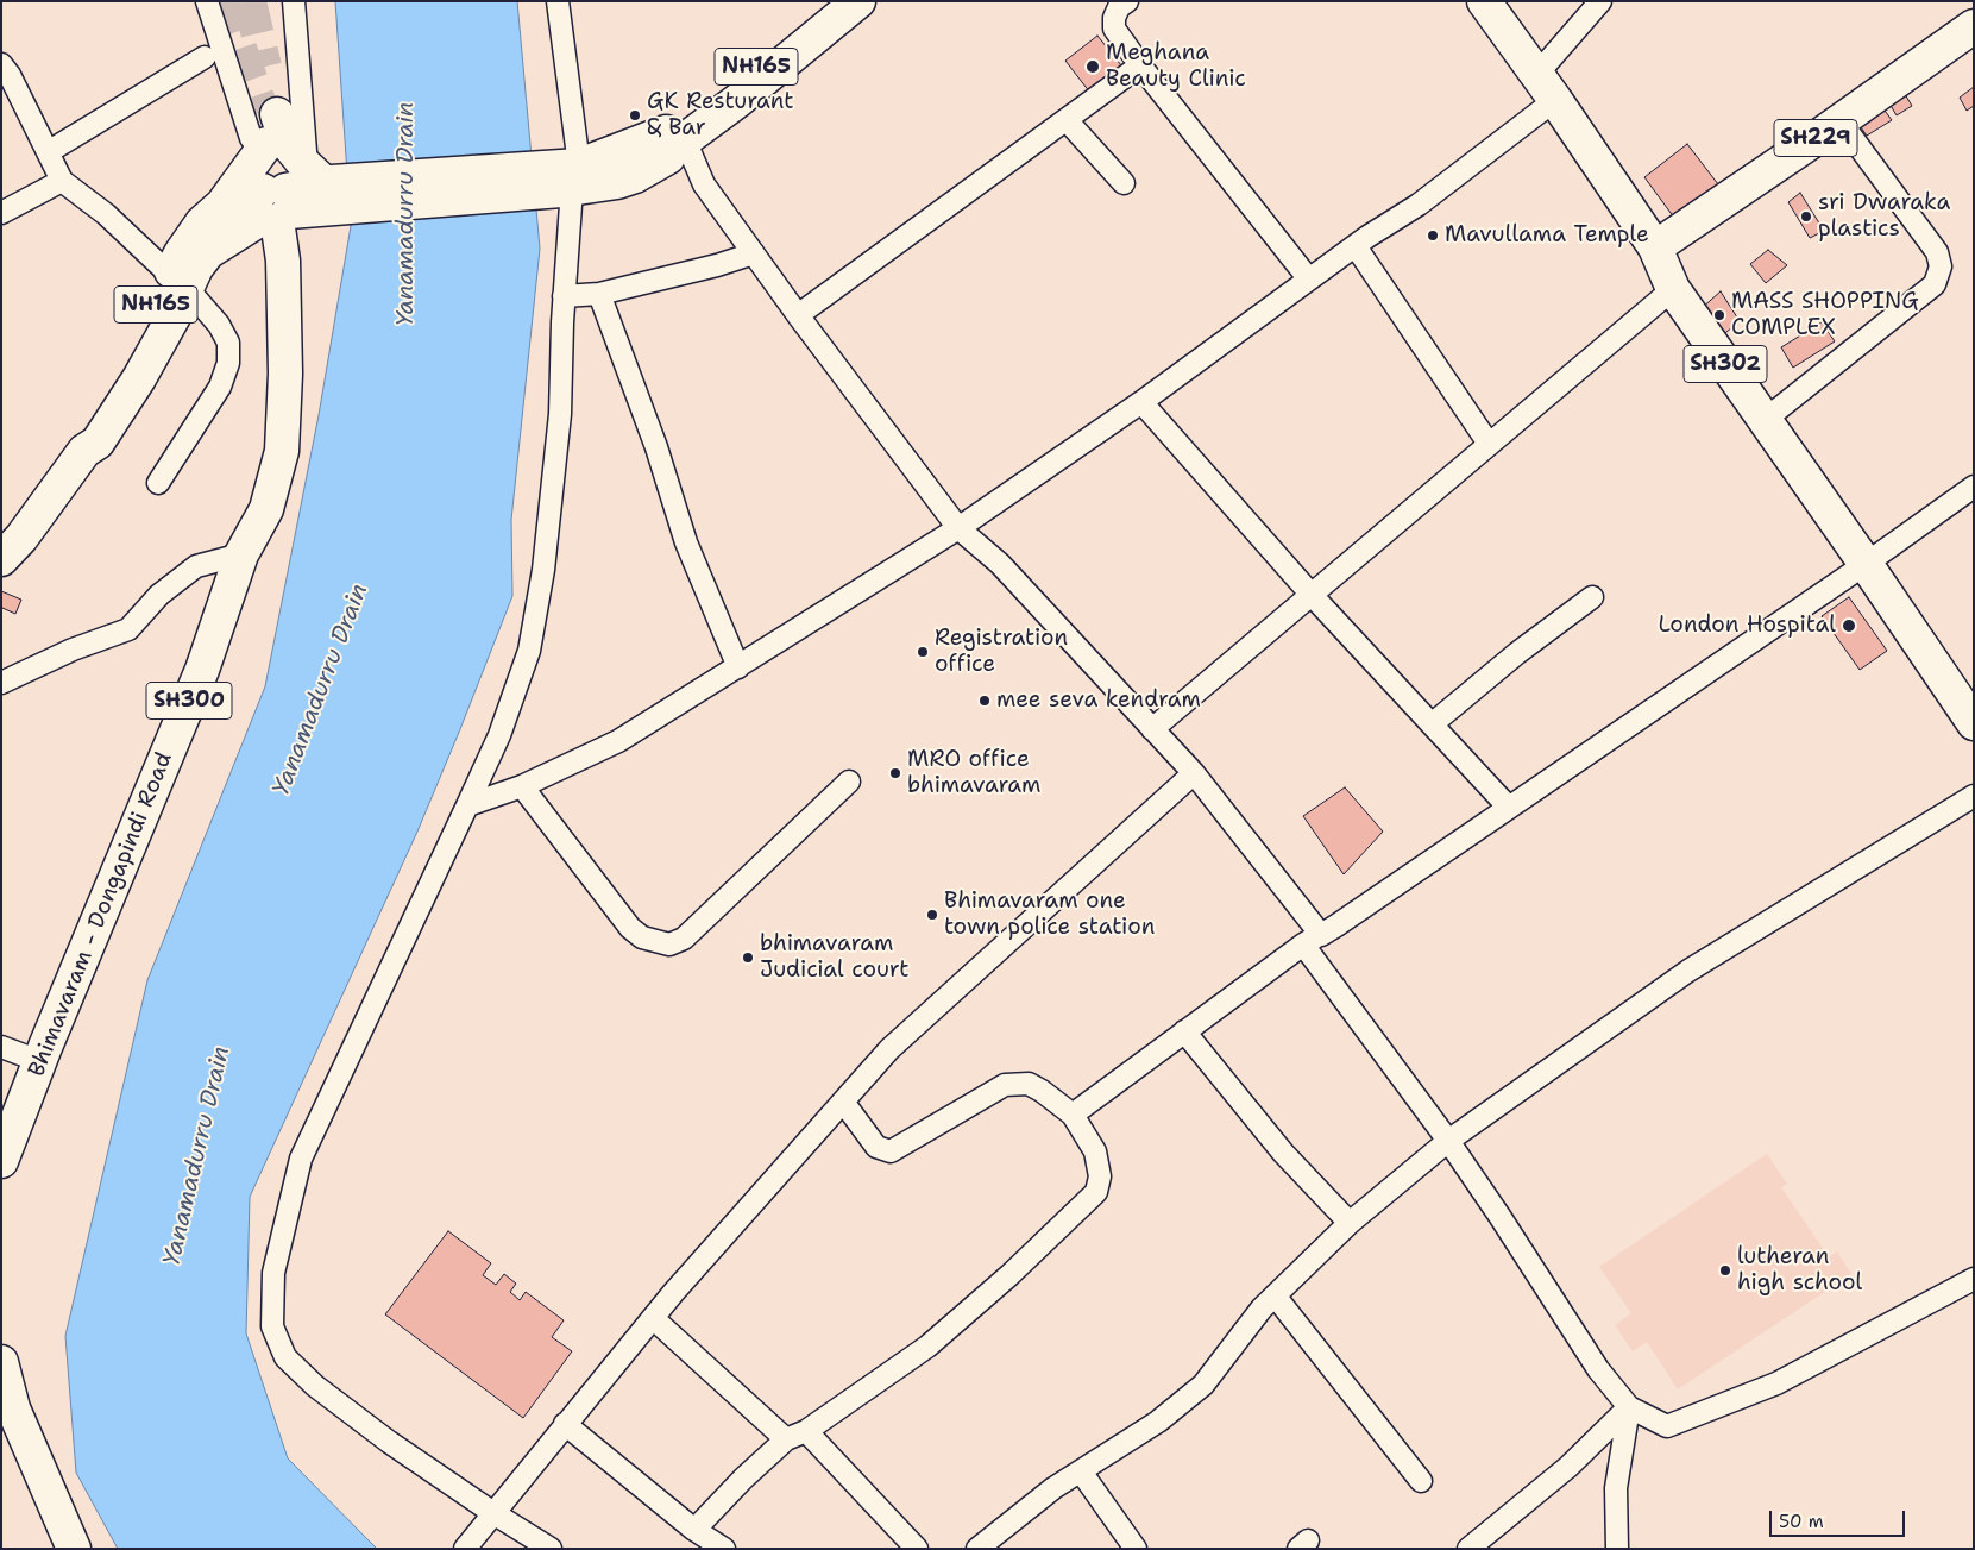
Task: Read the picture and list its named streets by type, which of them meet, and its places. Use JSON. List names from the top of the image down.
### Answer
{
  "streets": {
    "main road": [
      "NH165",
      "SH229",
      "SH302",
      "SH300",
      "Bhimavaram - Dongapindi Road"
    ]
  },
  "crossings": [
    ["NH165", "Bhimavaram - Dongapindi Road"],
    ["SH229", "SH302"]
  ],
  "water": ["Yanamadurru Drain"],
  "places": [
    "Meghana Beauty Clinic",
    "GK Resturant & Bar",
    "sri Dwaraka plastics",
    "Mavullama Temple",
    "MASS SHOPPING COMPLEX",
    "London Hospital",
    "Registration office",
    "mee seva kendram",
    "MRO office bhimavaram",
    "Bhimavaram one town police station",
    "bhimavaram Judicial court",
    "lutheran high school"
  ],
  "scale_bar": "50 m"
}
